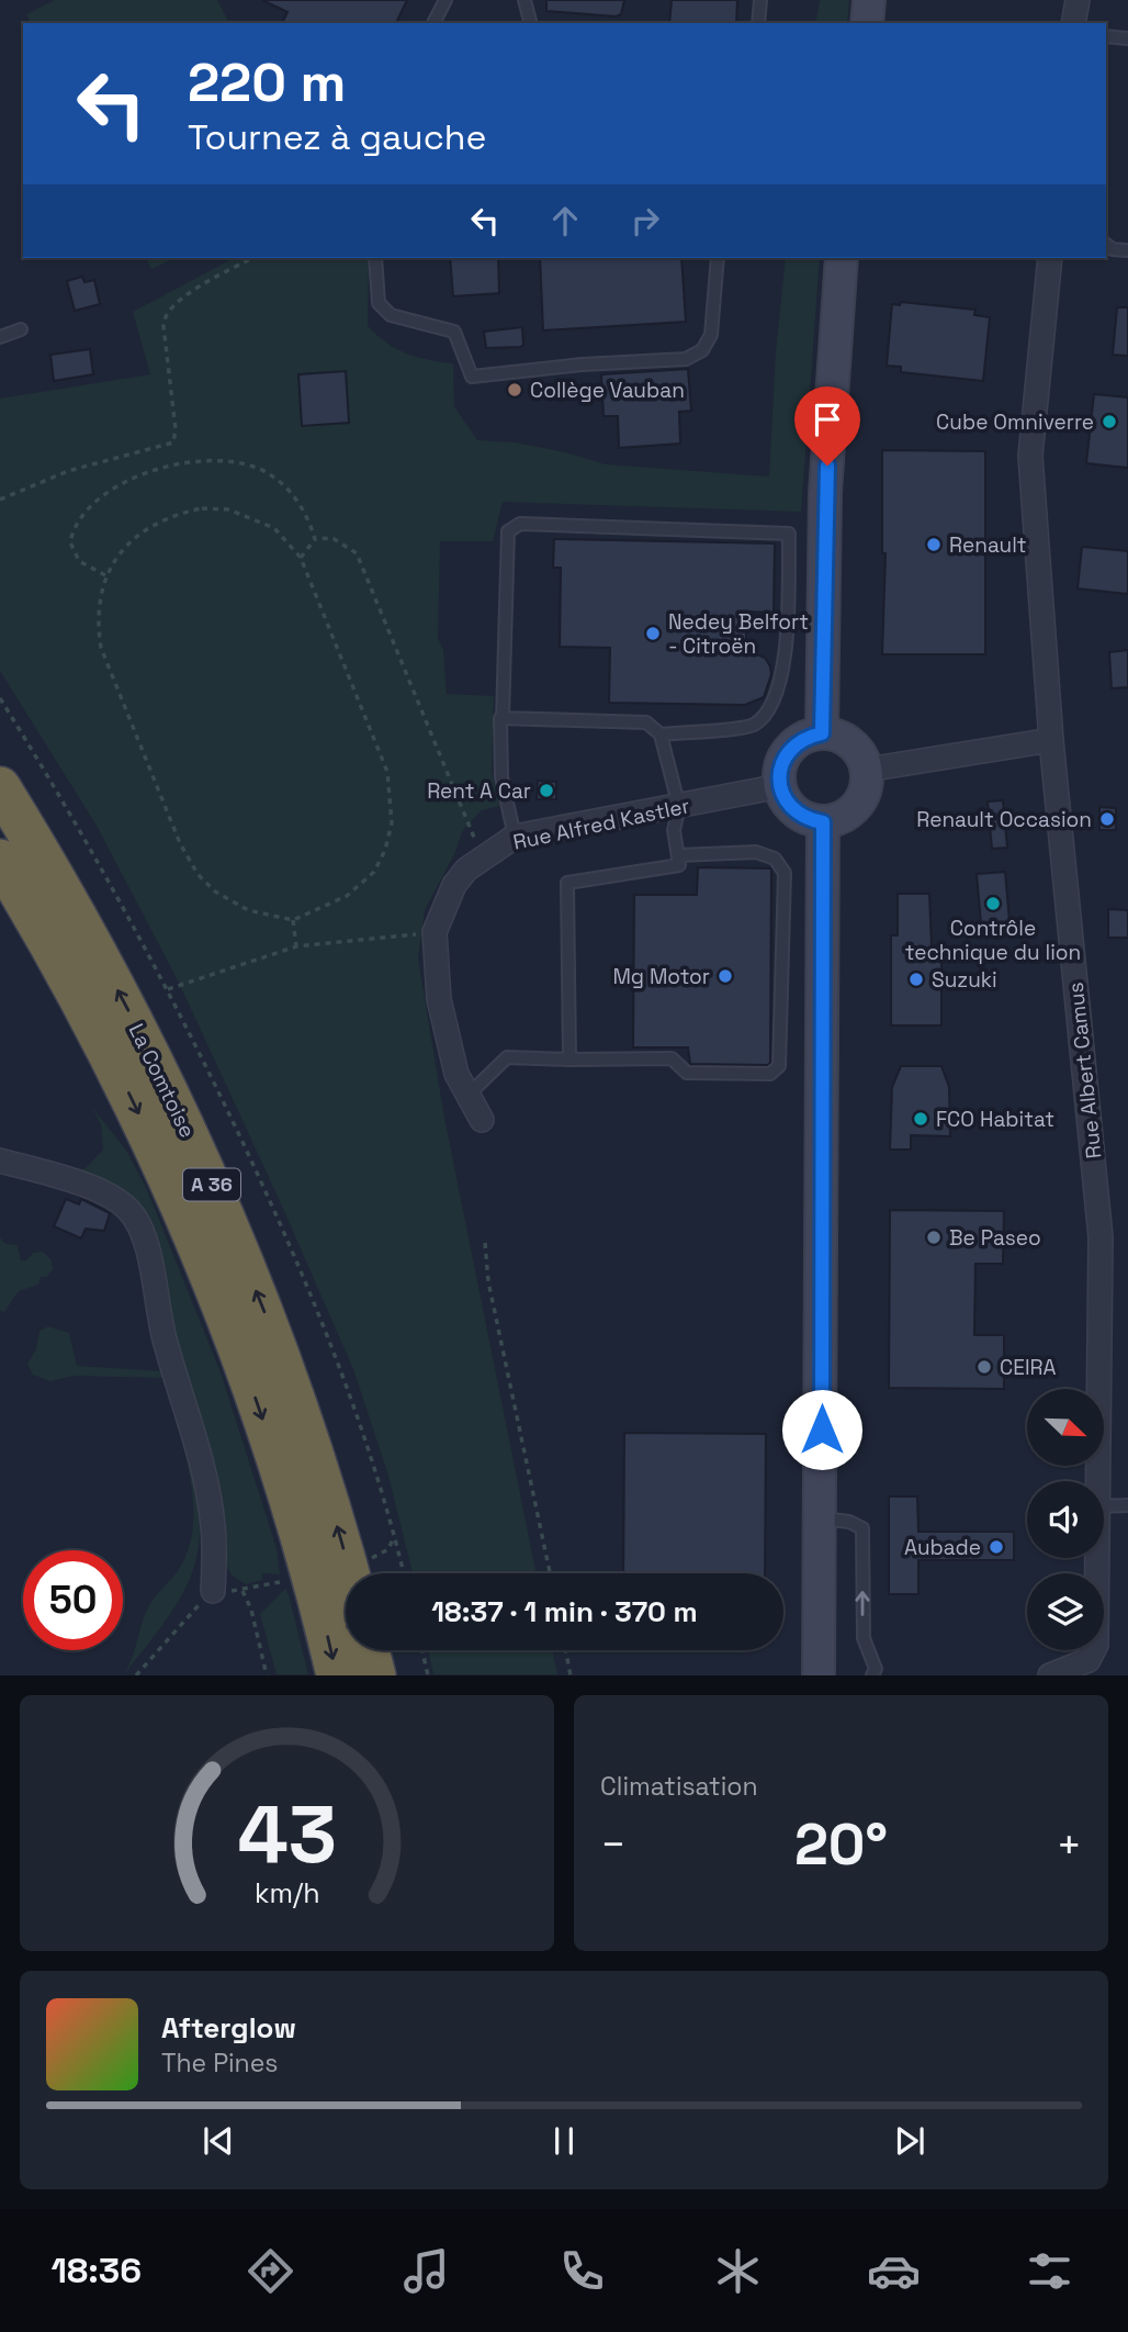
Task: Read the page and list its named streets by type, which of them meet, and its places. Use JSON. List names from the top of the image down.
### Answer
{
  "streets": {
    "highway": ["La Comtoise", "A 36"],
    "street": ["Rue Alfred Kastler", "Rue Albert Camus"]
  },
  "places": [
    "Collège Vauban",
    "Cube Omniverre",
    "Renault",
    "Nedey Belfort - Citroën",
    "Rent A Car",
    "Renault Occasion",
    "Contrôle technique du lion",
    "Mg Motor",
    "Suzuki",
    "FCO Habitat",
    "Be Paseo",
    "CEIRA",
    "Aubade"
  ],
  "north": "bottom right",
  "page": {
    "turn": ["220 m", "Tournez à gauche"],
    "limit": "50",
    "trip": "18:37 · 1 min · 370 m",
    "tile": "Climatisation",
    "heat": ["−", "20°", "+"],
    "song": ["Afterglow", "The Pines"],
    "tabs": "18:36",
    "gauge": ["43", "km/h"]
  }
}
